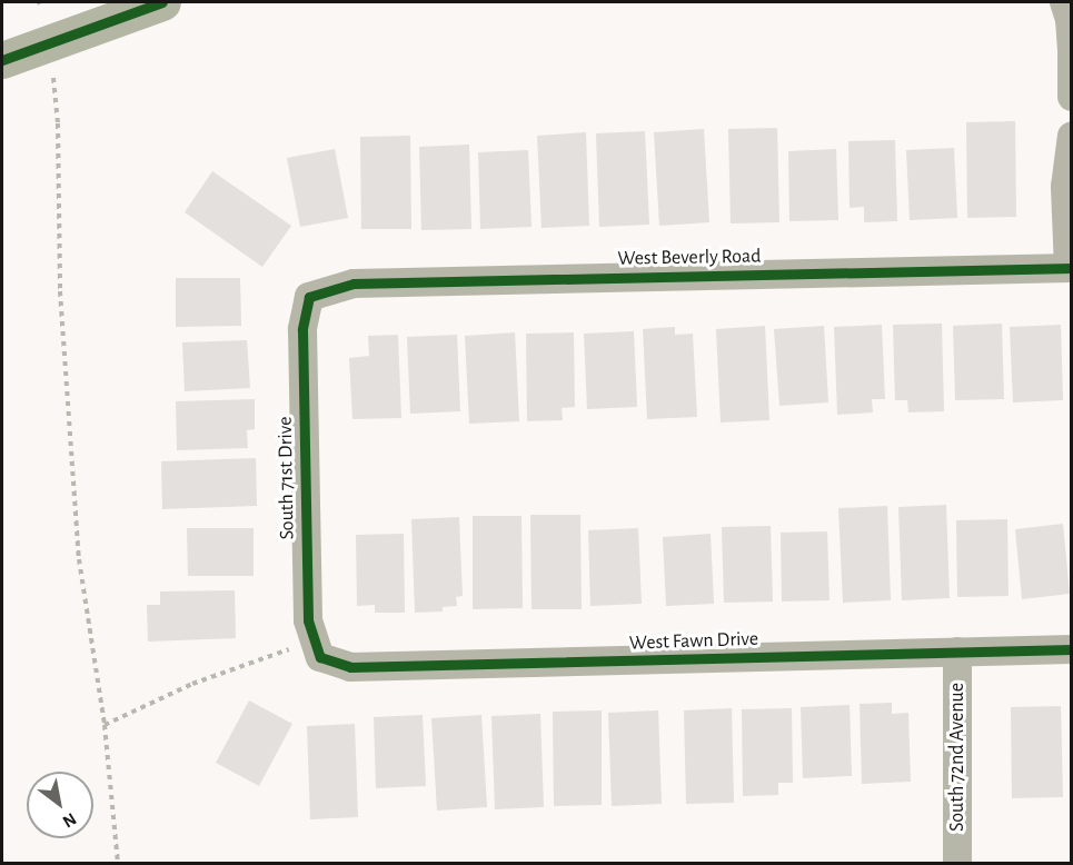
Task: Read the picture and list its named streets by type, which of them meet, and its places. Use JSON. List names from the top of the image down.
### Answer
{
  "streets": {
    "street": [
      "West Beverly Road",
      "South 71st Drive",
      "West Fawn Drive",
      "South 72nd Avenue"
    ]
  },
  "crossings": [
    ["West Beverly Road", "South 71st Drive"],
    ["South 71st Drive", "West Fawn Drive"],
    ["West Fawn Drive", "South 72nd Avenue"]
  ],
  "north": "bottom right"
}
